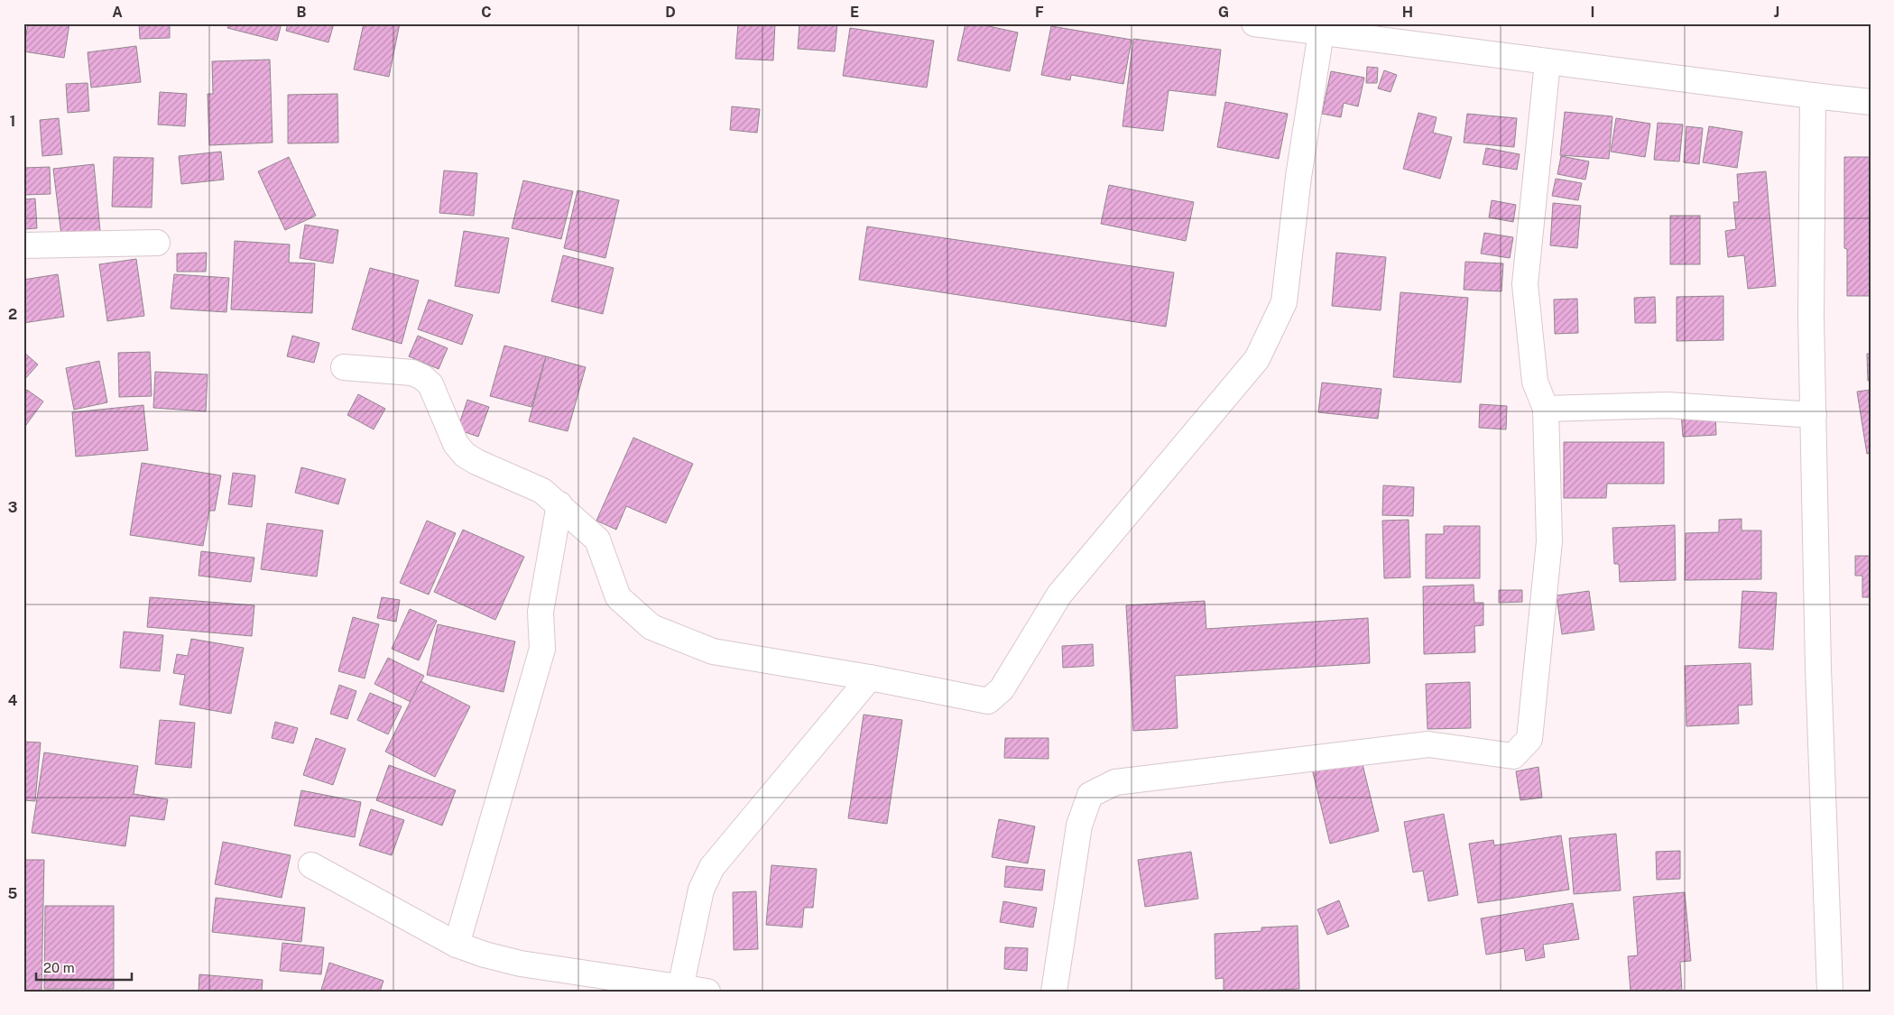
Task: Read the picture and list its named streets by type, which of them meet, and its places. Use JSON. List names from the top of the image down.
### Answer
{
  "scale_bar": "20 m",
  "grid": {
    "columns": [
      "A",
      "B",
      "C",
      "D",
      "E",
      "F",
      "G",
      "H",
      "I",
      "J"
    ],
    "rows": [
      "1",
      "2",
      "3",
      "4",
      "5"
    ]
  }
}
